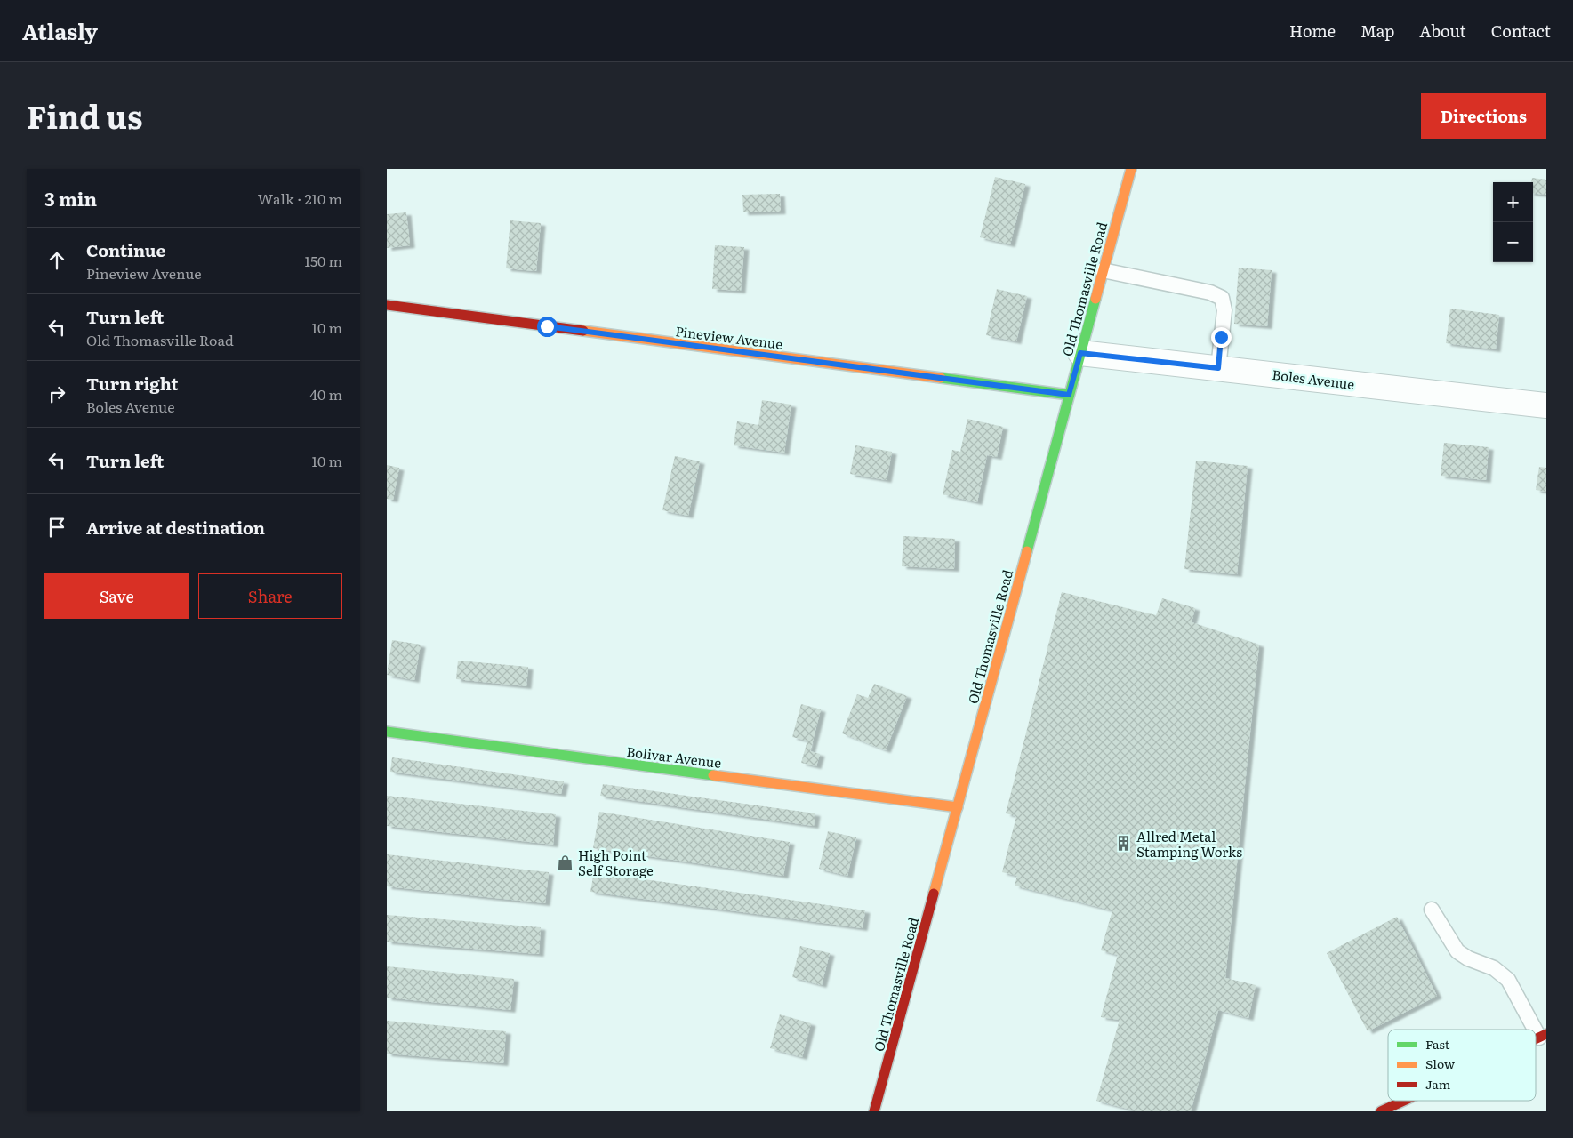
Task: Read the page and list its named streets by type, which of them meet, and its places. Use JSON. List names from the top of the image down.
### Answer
{
  "streets": {
    "street": [
      "Old Thomasville Road",
      "Pineview Avenue",
      "Boles Avenue",
      "Bolivar Avenue"
    ]
  },
  "crossings": [
    ["Old Thomasville Road", "Pineview Avenue"],
    ["Old Thomasville Road", "Boles Avenue"],
    ["Old Thomasville Road", "Bolivar Avenue"]
  ],
  "places": {
    "building": ["Allred Metal Stamping Works"],
    "shop": ["High Point Self Storage"]
  },
  "legend": ["Fast", "Slow", "Jam"],
  "page": {
    "header": "Atlasly",
    "nav": [
      "Home",
      "Map",
      "About",
      "Contact"
    ],
    "title": "Find us",
    "buttons": [
      "Directions",
      ["Save", "Share"]
    ],
    "heading": ["3 min", "Walk · 210 m"],
    "map_buttons": ["+", "−"],
    "list": [
      ["Continue", "Pineview Avenue", "150 m"],
      ["Turn left", "Old Thomasville Road", "10 m"],
      ["Turn right", "Boles Avenue", "40 m"],
      ["Turn left", "10 m"],
      "Arrive at destination"
    ]
  }
}
